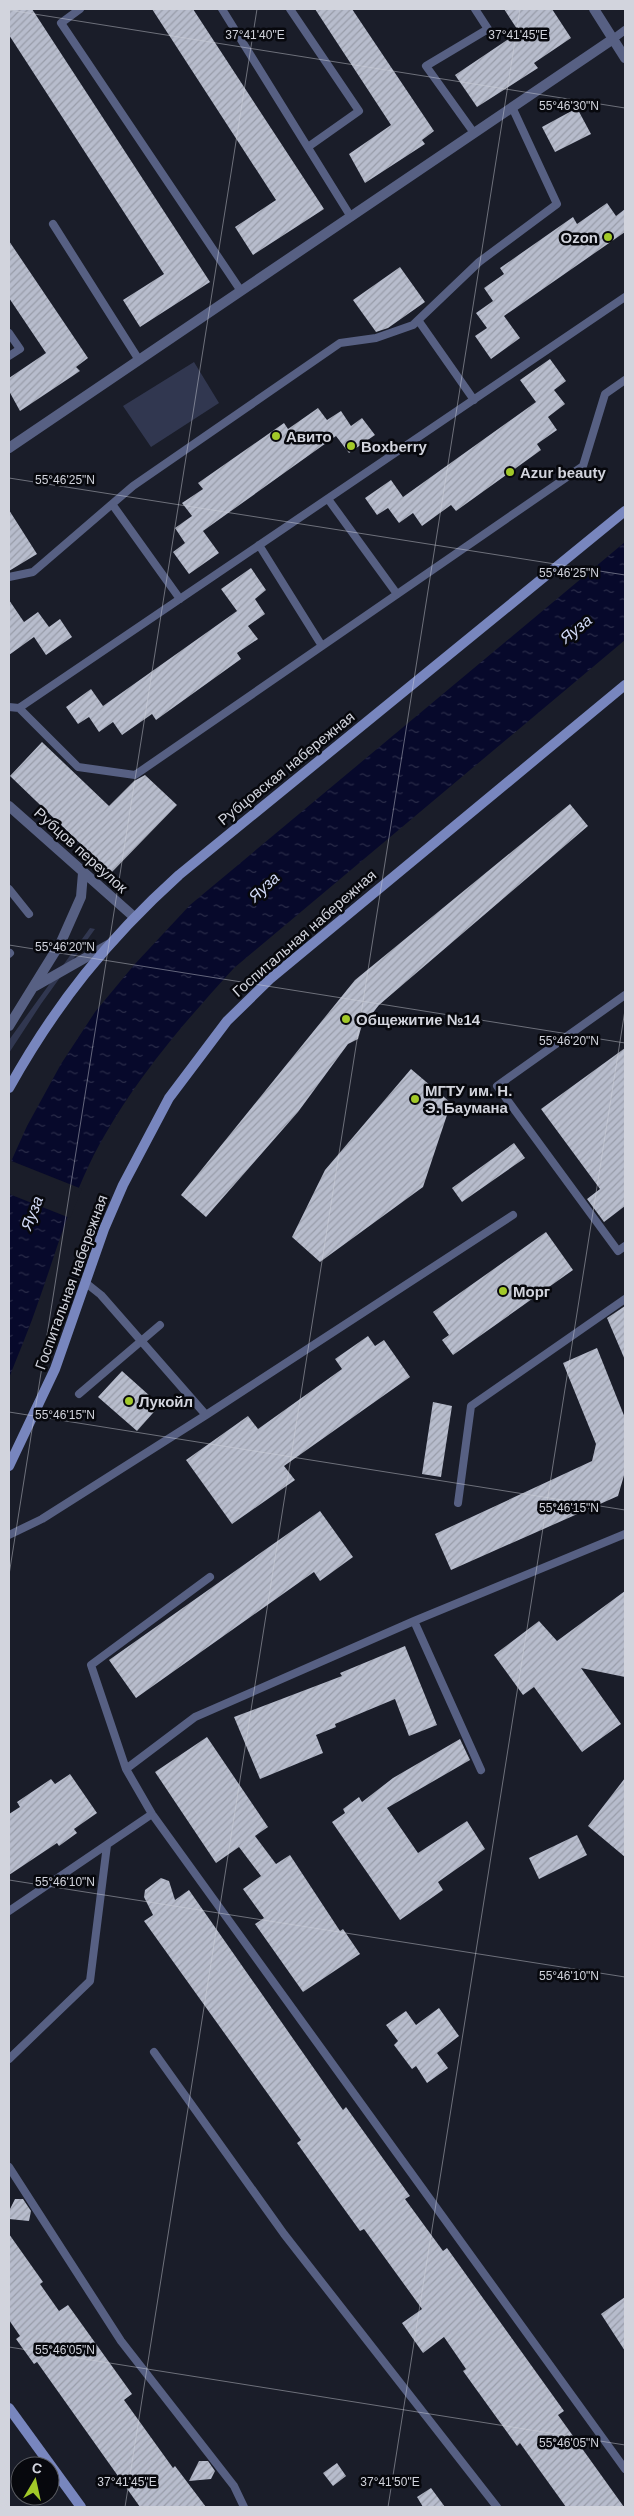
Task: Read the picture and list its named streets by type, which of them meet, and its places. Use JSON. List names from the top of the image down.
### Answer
{
  "streets": {
    "main road": ["Рубцовская набережная", "Госпитальная набережная"],
    "street": ["Рубцов переулок"]
  },
  "crossings": [
    ["Рубцовская набережная", "Рубцов переулок"]
  ],
  "water": ["Яуза"],
  "places": [
    "Ozon",
    "Авито",
    "Boxberry",
    "Azur beauty",
    "Общежитие №14",
    "МГТУ им. Н. Э. Баумана",
    "Морг",
    "Лукойл"
  ],
  "north": "top",
  "coordinates": [
    "37°41'40\"E",
    "37°41'45\"E",
    "55°46'30\"N",
    "55°46'25\"N",
    "55°46'20\"N",
    "55°46'15\"N",
    "55°46'10\"N",
    "55°46'05\"N",
    "37°41'50\"E"
  ]
}
